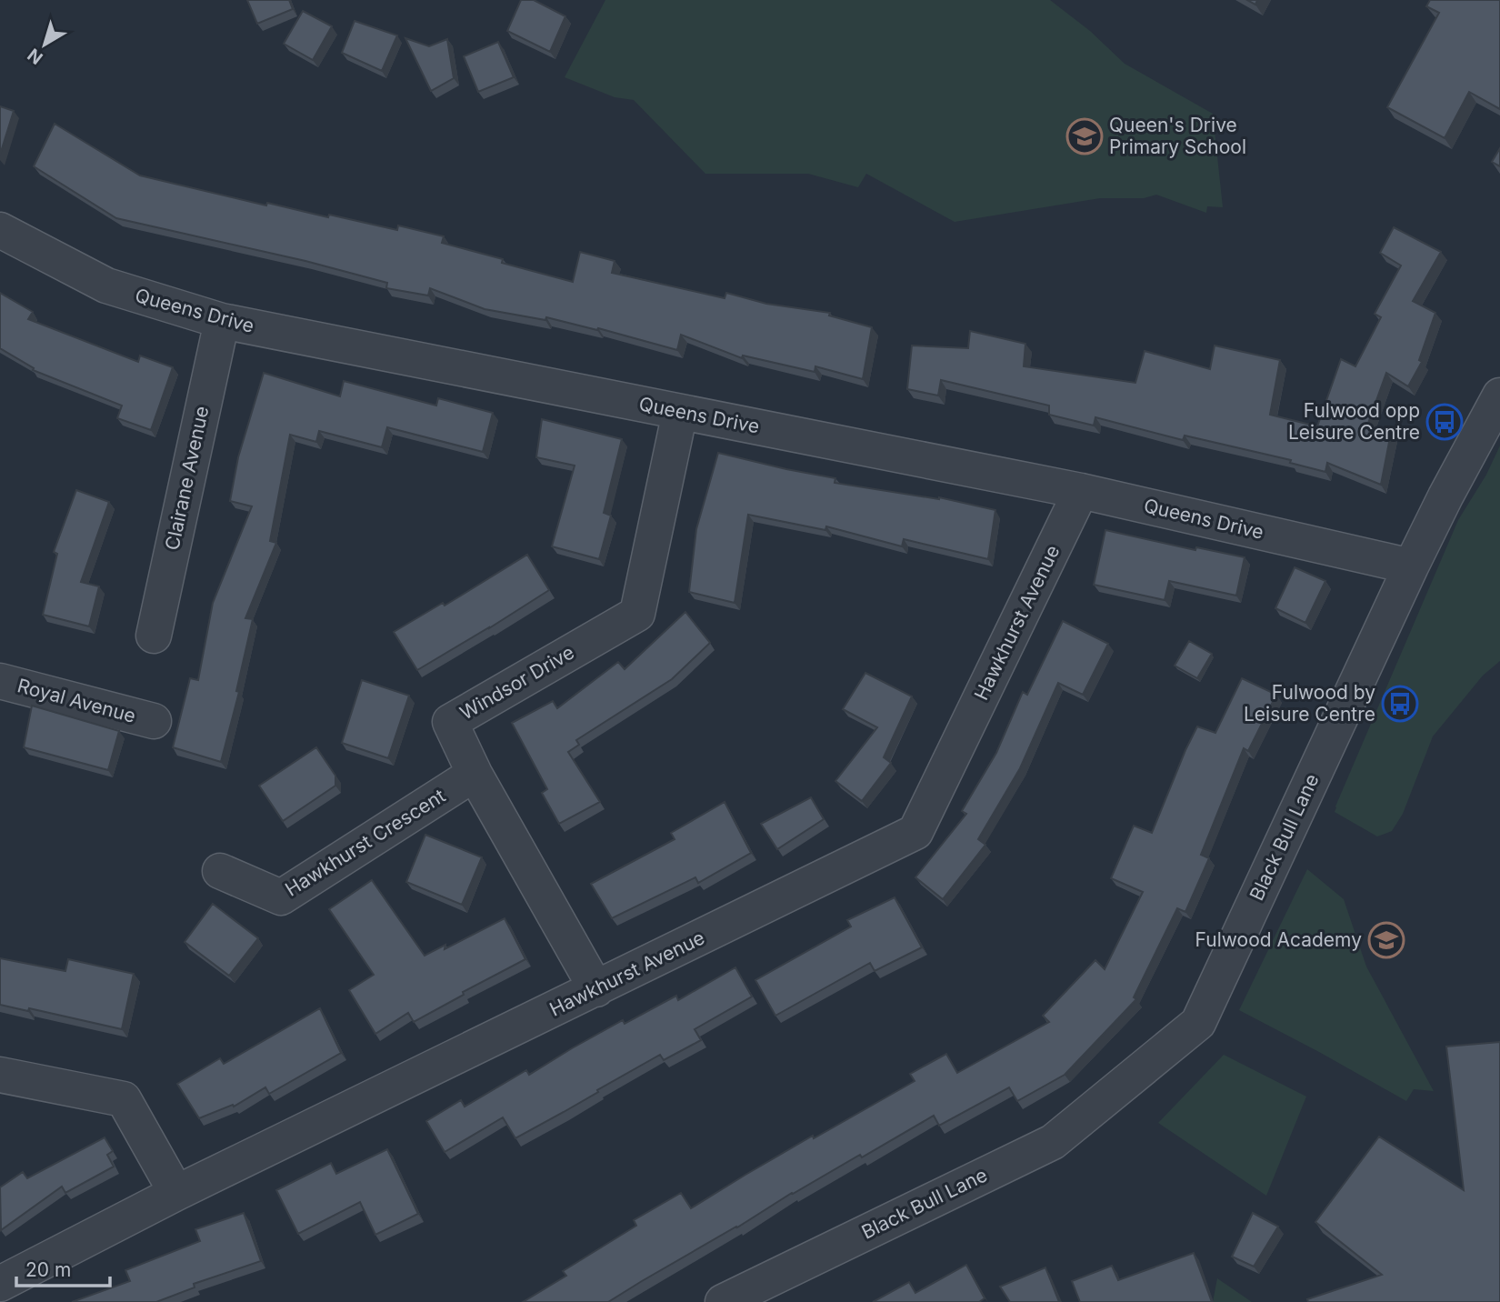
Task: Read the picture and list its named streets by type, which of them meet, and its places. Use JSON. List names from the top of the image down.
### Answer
{
  "streets": {
    "street": [
      "Queens Drive",
      "Clairane Avenue",
      "Hawkhurst Avenue",
      "Windsor Drive",
      "Royal Avenue",
      "Black Bull Lane",
      "Hawkhurst Crescent"
    ]
  },
  "crossings": [
    ["Queens Drive", "Clairane Avenue"],
    ["Queens Drive", "Hawkhurst Avenue"],
    ["Queens Drive", "Windsor Drive"],
    ["Queens Drive", "Black Bull Lane"],
    ["Hawkhurst Avenue", "Windsor Drive"],
    ["Windsor Drive", "Hawkhurst Crescent"]
  ],
  "places": {
    "school or university": ["Queen's Drive Primary School", "Fulwood Academy"],
    "bus stop": ["Fulwood opp Leisure Centre", "Fulwood by Leisure Centre"]
  },
  "scale_bar": "20 m",
  "north": "bottom left"
}
